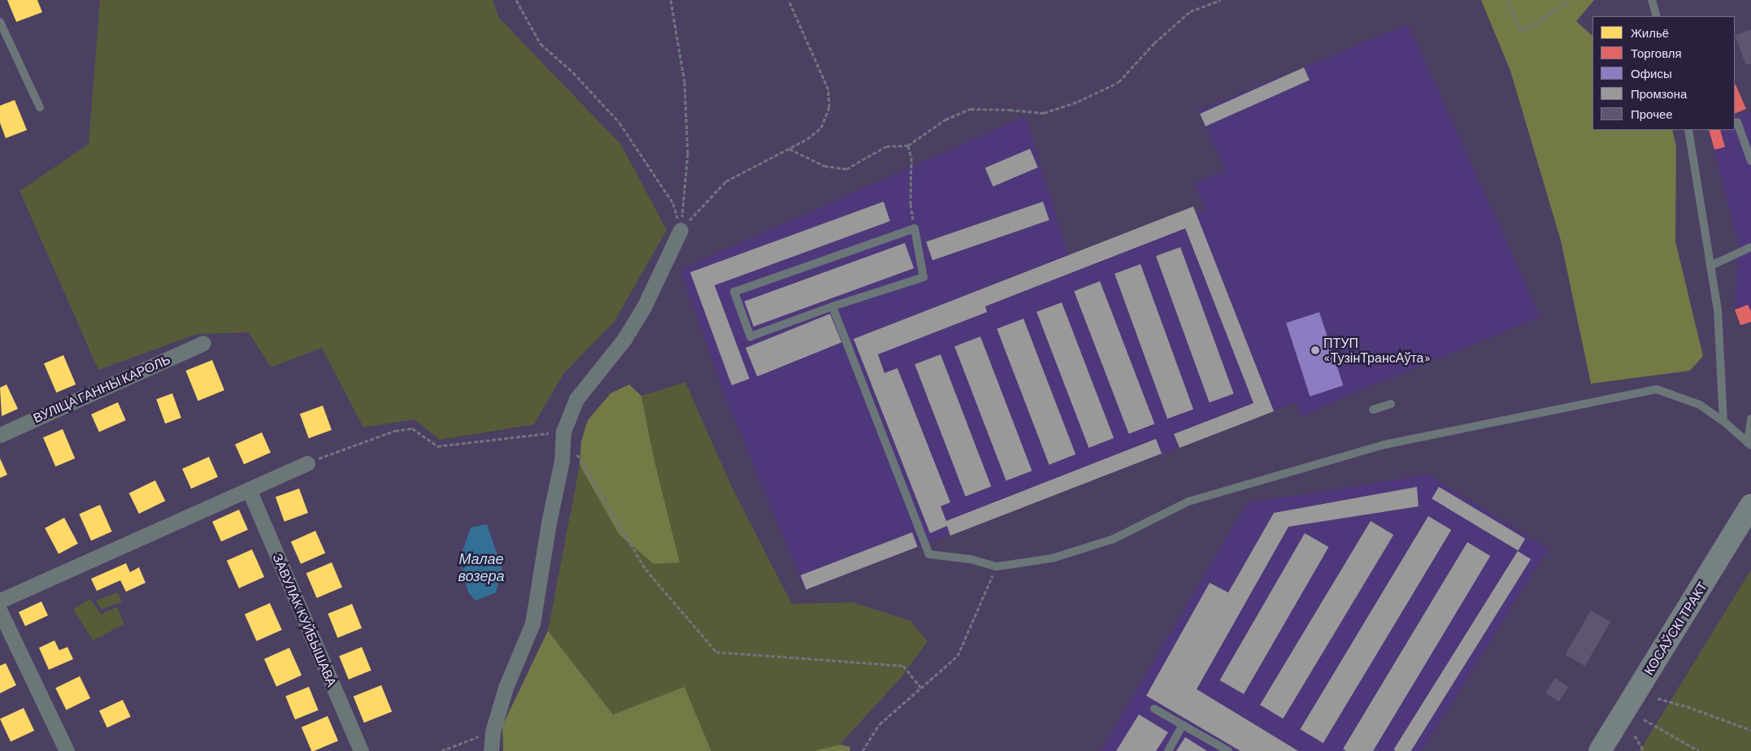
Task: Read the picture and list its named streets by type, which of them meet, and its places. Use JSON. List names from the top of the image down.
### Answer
{
  "streets": {
    "main road": ["КОСАЎСКІ ТРАКТ"],
    "street": ["ВУЛІЦА ГАННЫ КАРОЛЬ", "ЗАВУЛАК КУЙБЫШАВА"]
  },
  "water": ["Малае возера"],
  "places": ["ПТУП «ТузінТрансАўта»"],
  "legend": [
    "Жильё",
    "Торговля",
    "Офисы",
    "Промзона",
    "Прочее"
  ]
}
